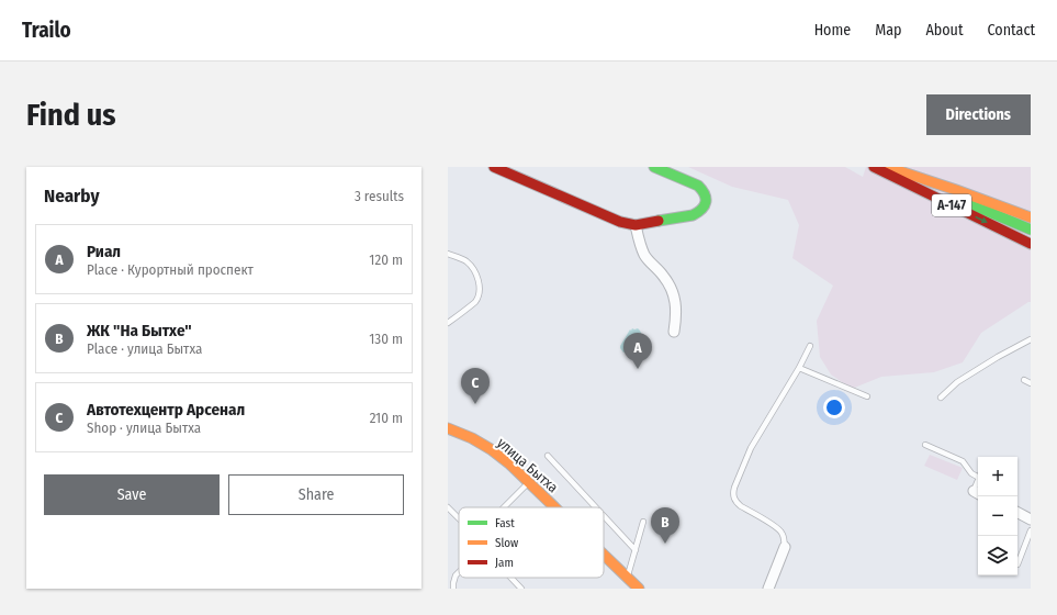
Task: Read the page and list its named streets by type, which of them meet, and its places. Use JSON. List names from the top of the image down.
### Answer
{
  "streets": {
    "street": ["А-147", "улица Бытха"]
  },
  "legend": ["Fast", "Slow", "Jam"],
  "page": {
    "header": "Trailo",
    "nav": [
      "Home",
      "Map",
      "About",
      "Contact"
    ],
    "buttons": [
      "Directions",
      ["Save", "Share"]
    ],
    "title": "Find us",
    "heading": ["Nearby", "3 results"],
    "list": [
      {
        "mark": "A",
        "name": "Риал",
        "note": "Place · Курортный проспект",
        "value": "120 m"
      },
      {
        "mark": "B",
        "name": "ЖК \"На Бытхе\"",
        "note": "Place · улица Бытха",
        "value": "130 m"
      },
      {
        "mark": "C",
        "name": "Автотехцентр Арсенал",
        "note": "Shop · улица Бытха",
        "value": "210 m"
      }
    ],
    "pins": ["A", "C", "B"],
    "map_buttons": ["+", "−"]
  }
}
